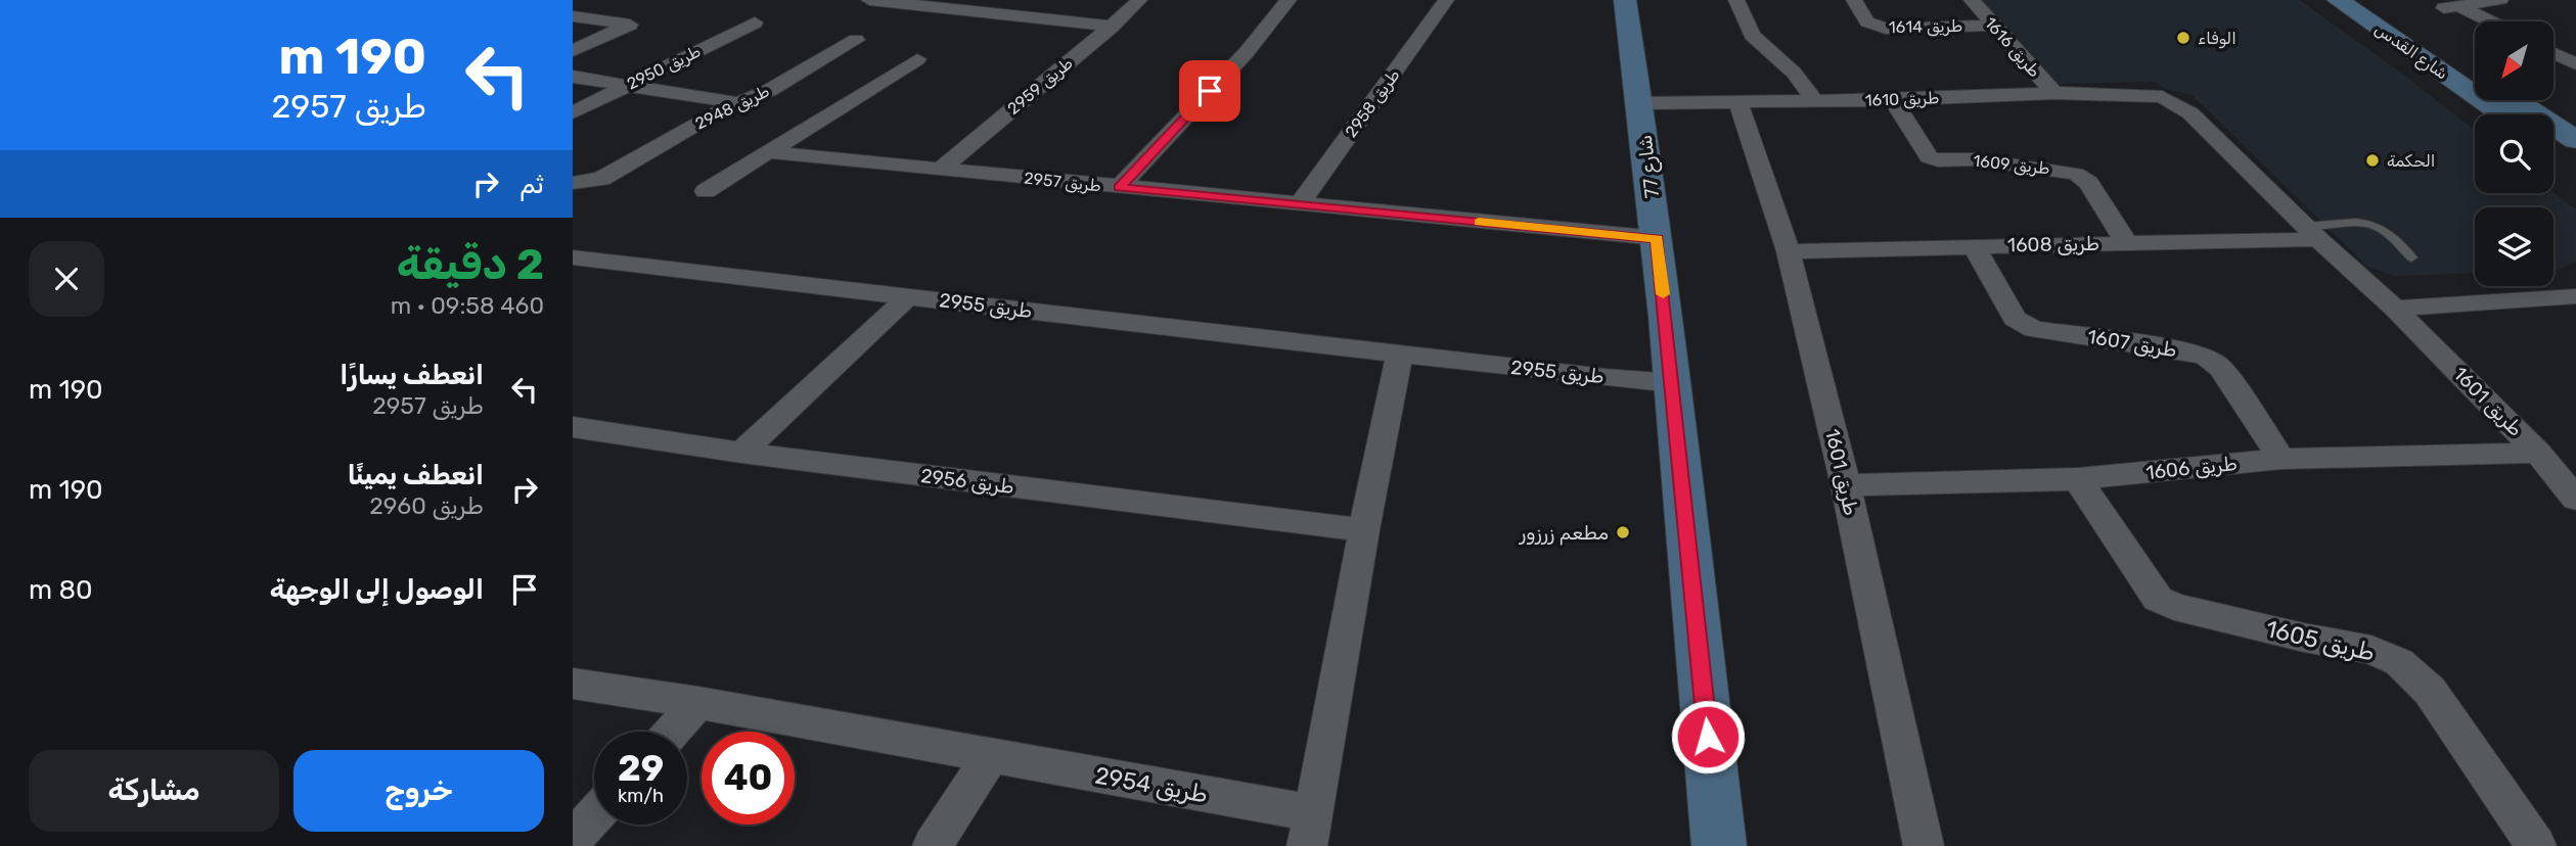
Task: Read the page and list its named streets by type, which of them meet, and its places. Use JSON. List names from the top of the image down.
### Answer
{
  "streets": {
    "street": [
      "طريق 1614",
      "طريق 1616",
      "شارع القدس",
      "طريق 2950",
      "طريق 2959",
      "طريق 1610",
      "طريق 2958",
      "طريق 2948",
      "طريق 1609",
      "شارع 77",
      "طريق 2957",
      "طريق 1608",
      "طريق 2955",
      "طريق 1607",
      "طريق 1601",
      "طريق 1606",
      "طريق 2956",
      "طريق 1605",
      "طريق 2954"
    ]
  },
  "crossings": [
    ["طريق 1614", "طريق 1616"],
    ["طريق 1616", "طريق 1610"],
    ["طريق 2959", "طريق 2957"],
    ["طريق 1610", "طريق 1609"],
    ["طريق 1610", "شارع 77"],
    ["طريق 1610", "طريق 1601"],
    ["طريق 2958", "طريق 2957"],
    ["طريق 1609", "طريق 1608"],
    ["شارع 77", "طريق 2957"],
    ["شارع 77", "طريق 2955"],
    ["طريق 1608", "طريق 1607"],
    ["طريق 1608", "طريق 1601"],
    ["طريق 1607", "طريق 1606"],
    ["طريق 1601", "طريق 1606"],
    ["طريق 1606", "طريق 1605"]
  ],
  "places": ["الوفاء", "الحكمة", "مطعم زرزور"],
  "north": "bottom left",
  "page": {
    "turn": ["190 m", "طريق 2957"],
    "then": "ثم",
    "heading": ["2 دقيقة", "460 m · 09:58"],
    "list": [
      {
        "name": "انعطف يسارًا",
        "note": "طريق 2957",
        "value": "190 m"
      },
      {
        "name": "انعطف يمينًا",
        "note": "طريق 2960",
        "value": "190 m"
      },
      {
        "name": "الوصول إلى الوجهة",
        "value": "80 m"
      }
    ],
    "speed": "29 km/h",
    "limit": "40",
    "buttons": ["خروج", "مشاركة"]
  }
}
